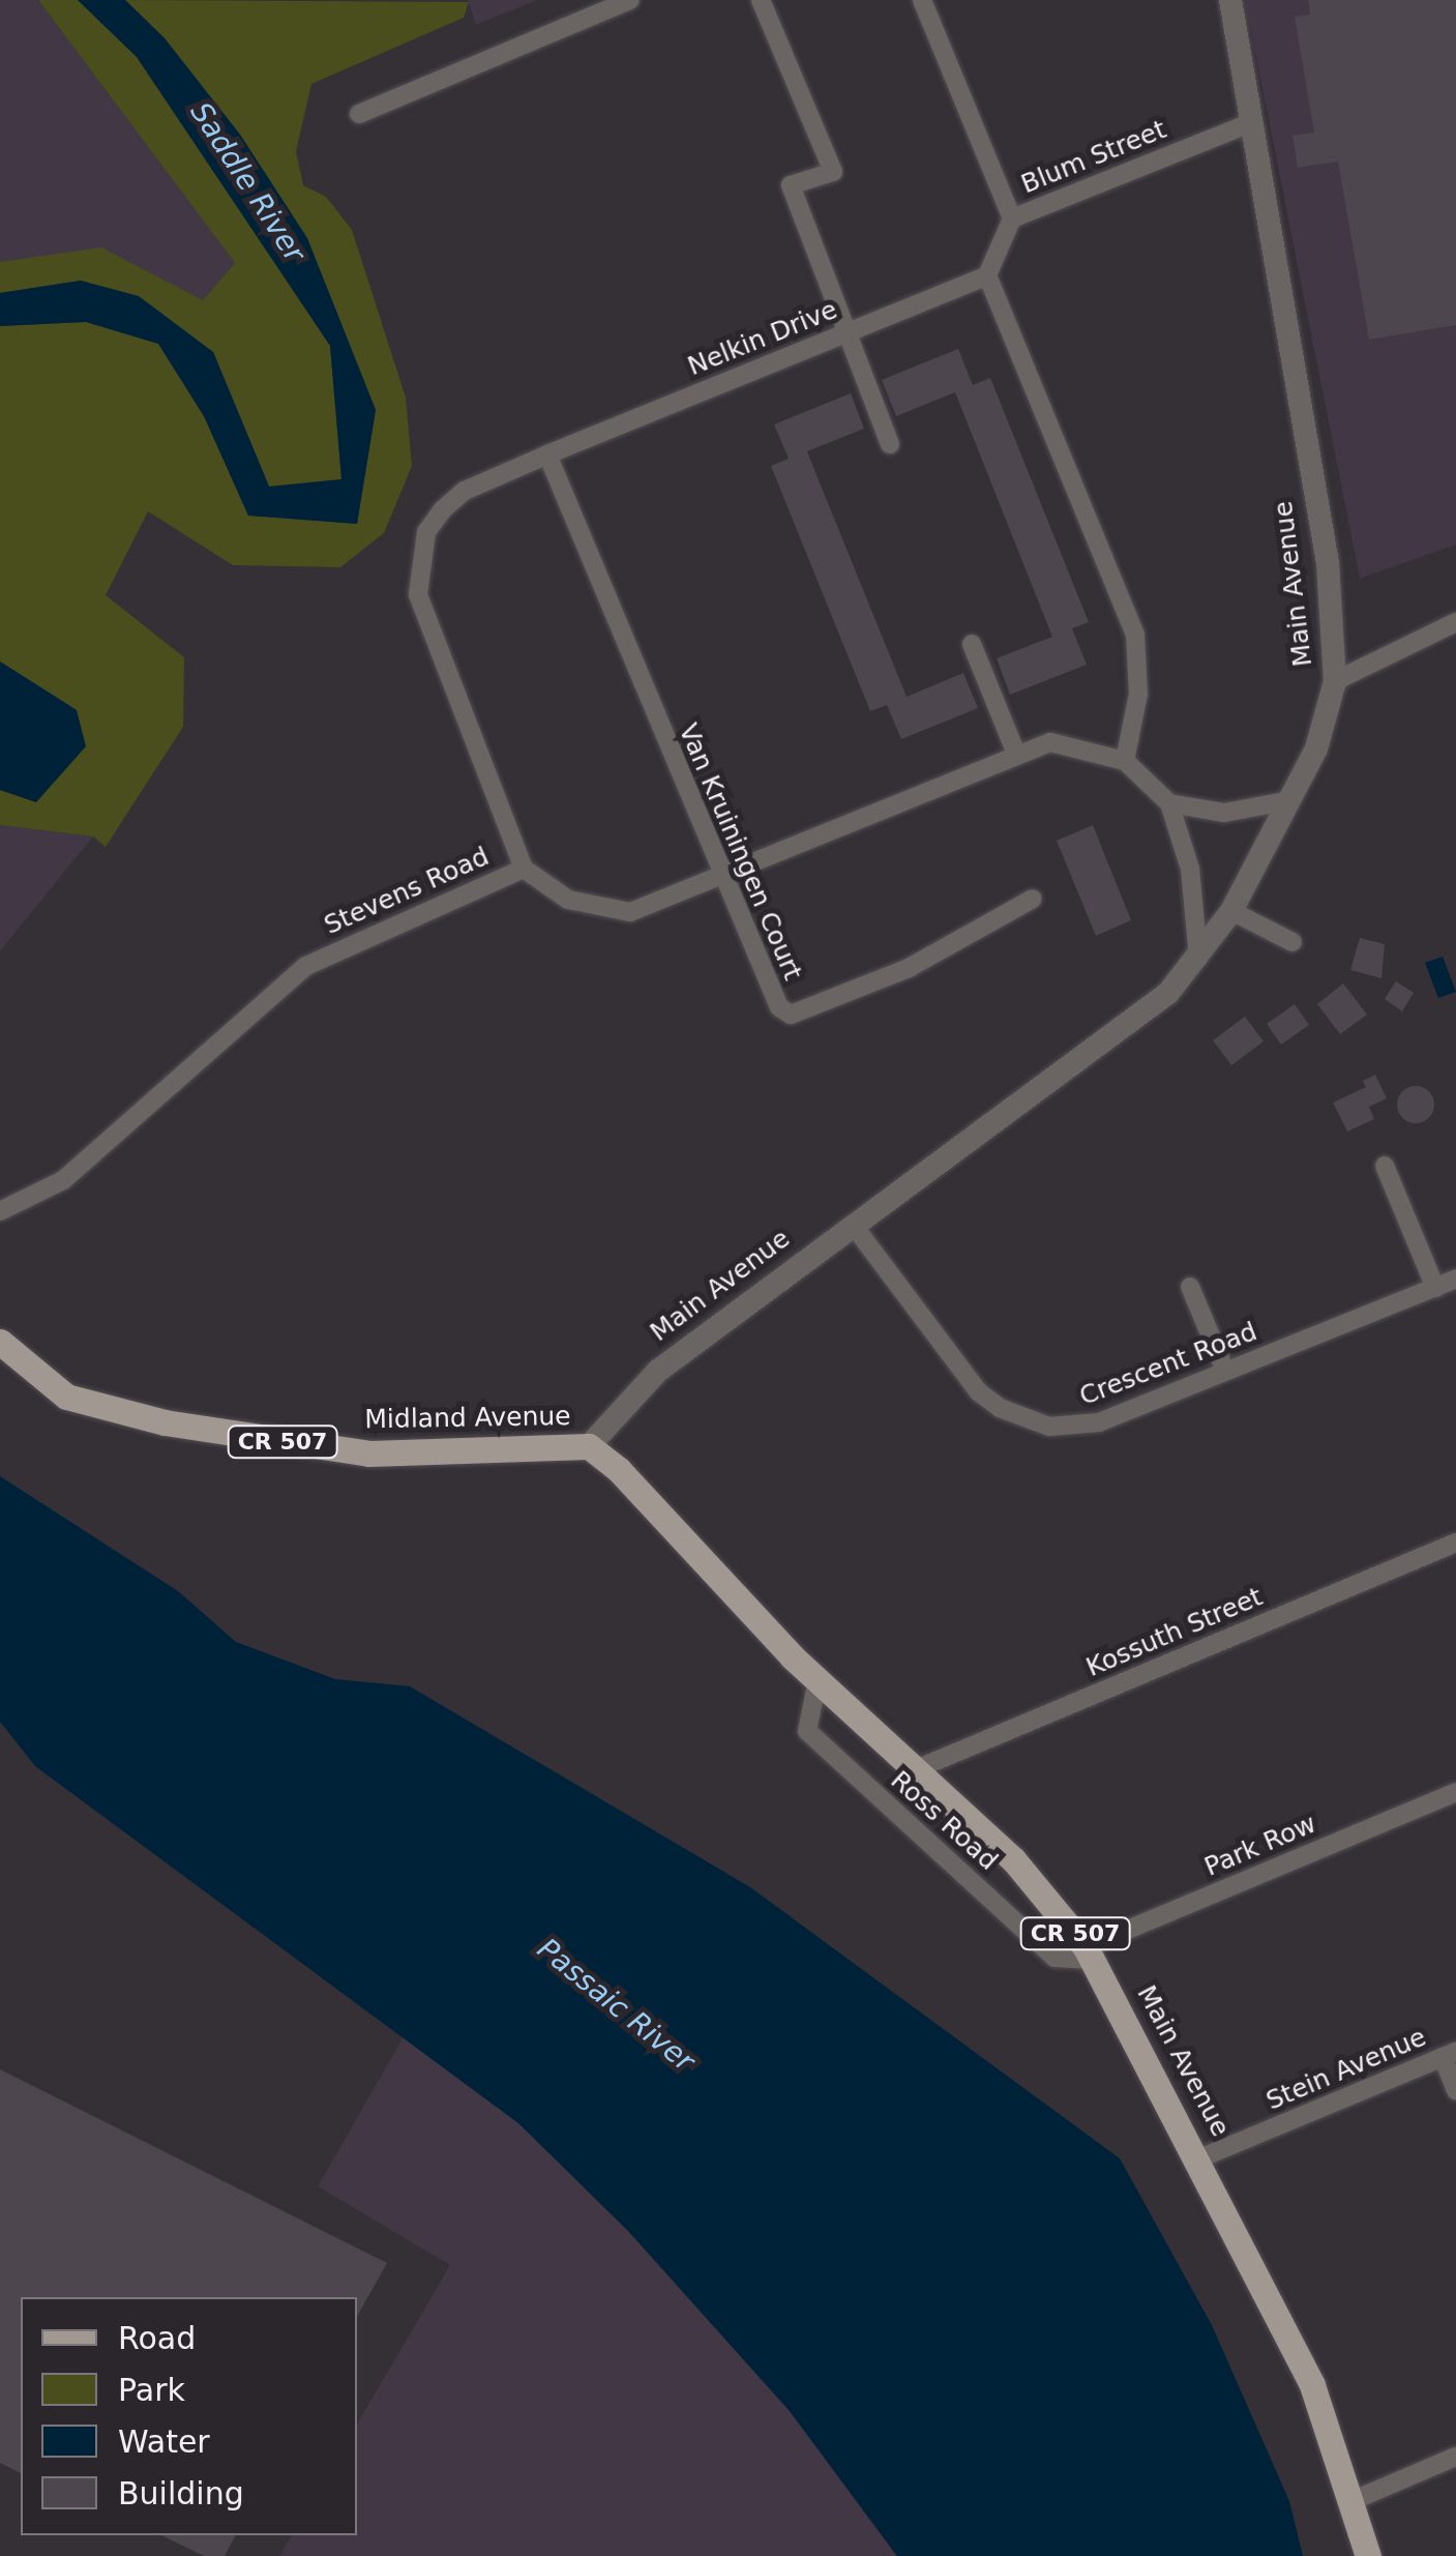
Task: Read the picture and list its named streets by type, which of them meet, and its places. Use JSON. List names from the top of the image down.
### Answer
{
  "streets": {
    "main road": ["Main Avenue", "Midland Avenue", "CR 507"],
    "street": [
      "Blum Street",
      "Nelkin Drive",
      "Van Kruiningen Court",
      "Stevens Road",
      "Crescent Road",
      "Kossuth Street",
      "Ross Road",
      "Park Row",
      "Stein Avenue"
    ]
  },
  "crossings": [
    ["Blum Street", "Nelkin Drive"],
    ["Blum Street", "Main Avenue"],
    ["Nelkin Drive", "Van Kruiningen Court"],
    ["Nelkin Drive", "Stevens Road"],
    ["Main Avenue", "Stevens Road"],
    ["Main Avenue", "Crescent Road"],
    ["Main Avenue", "Midland Avenue"],
    ["Main Avenue", "Kossuth Street"],
    ["Main Avenue", "Ross Road"],
    ["Main Avenue", "Park Row"],
    ["Main Avenue", "Stein Avenue"],
    ["Van Kruiningen Court", "Stevens Road"],
    ["Ross Road", "Park Row"]
  ],
  "water": ["Saddle River", "Passaic River"],
  "legend": [
    "Road",
    "Park",
    "Water",
    "Building"
  ]
}
